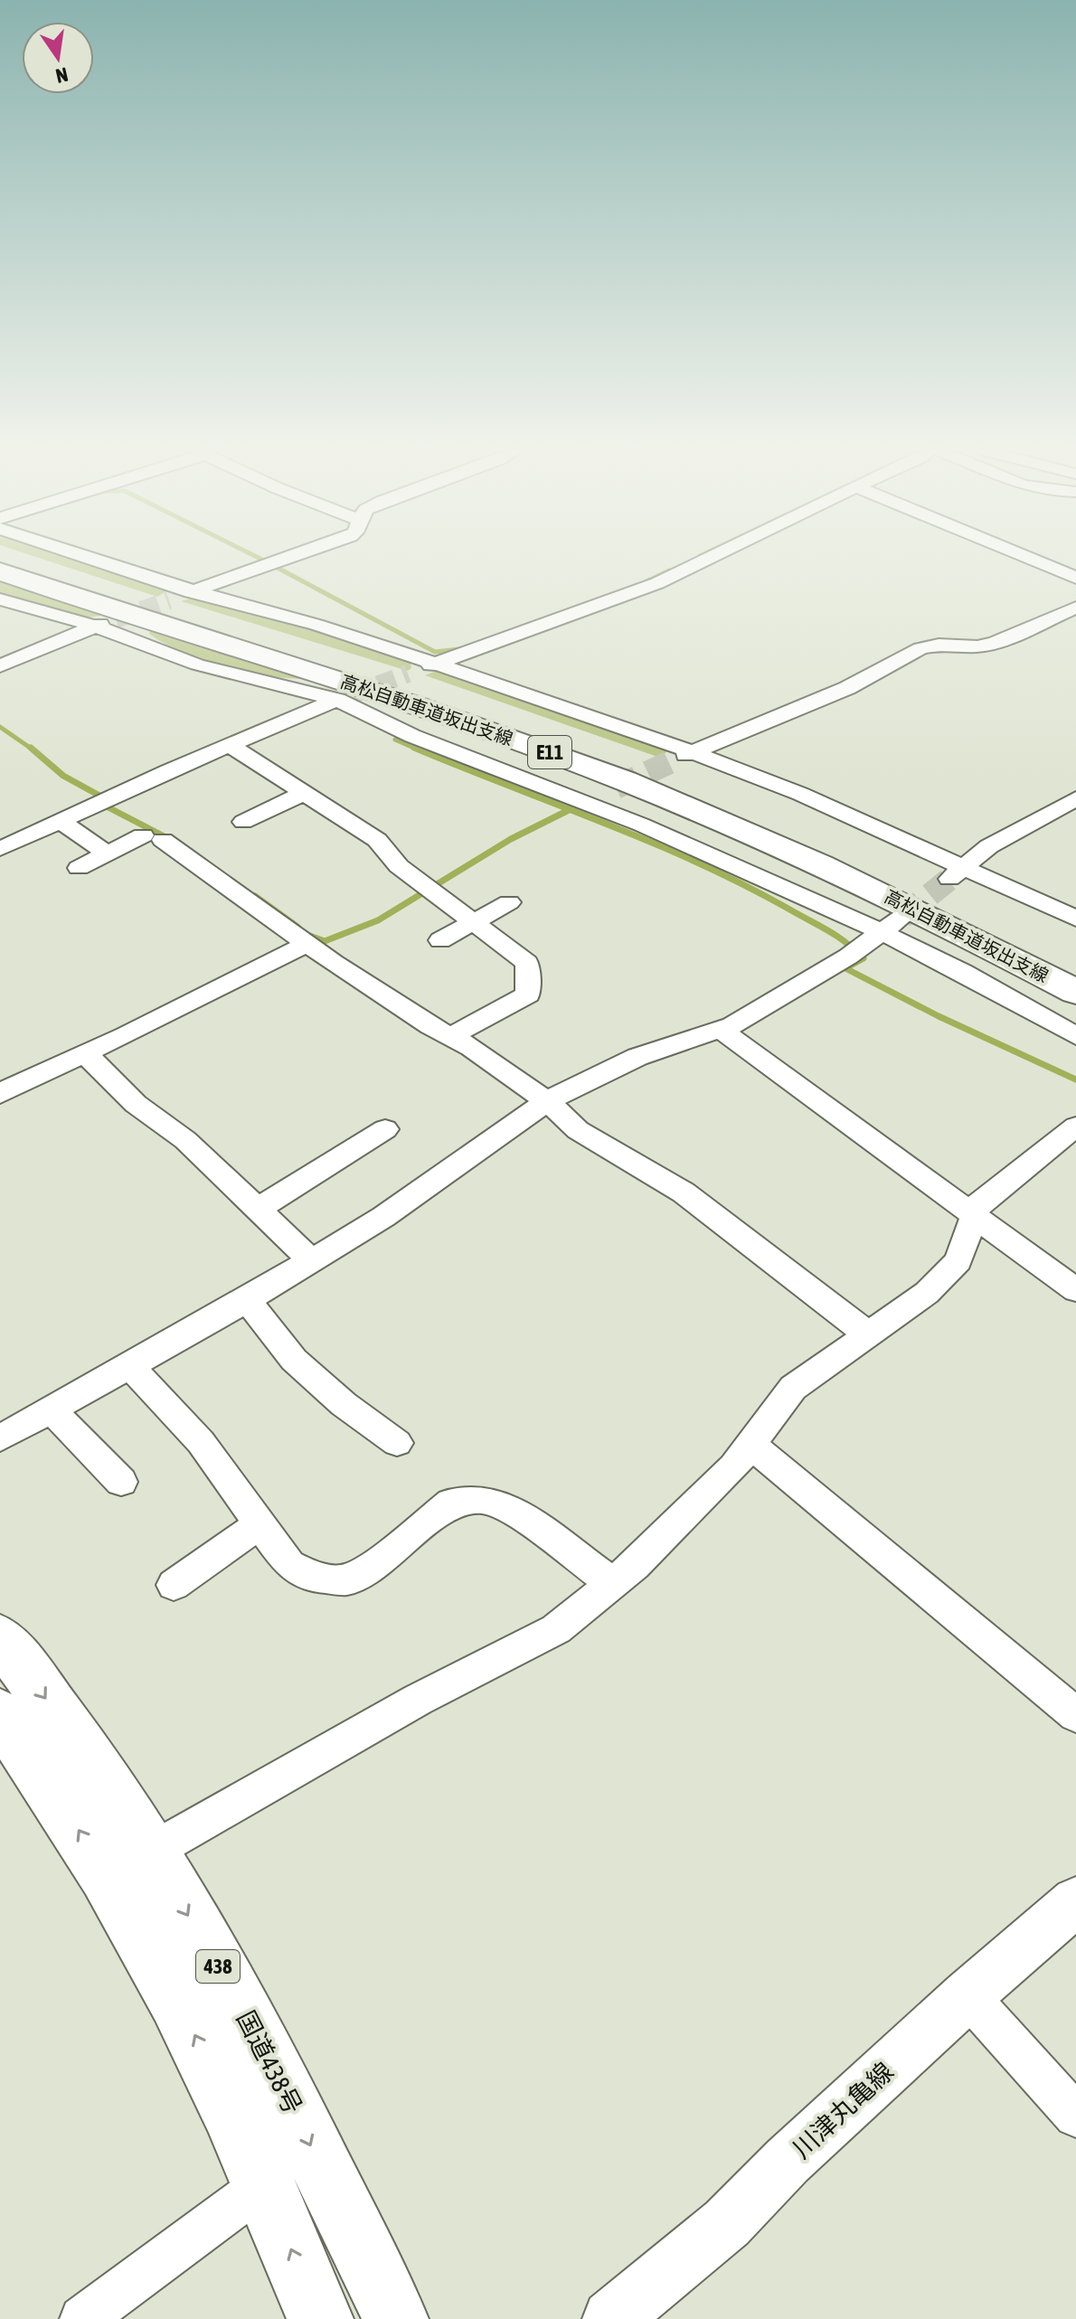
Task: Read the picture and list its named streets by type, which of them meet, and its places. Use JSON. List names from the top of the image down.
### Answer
{
  "streets": {
    "highway": [
      "高松自動車道坂出支線",
      "E11",
      "438",
      "国道438号"
    ],
    "main road": ["川津丸亀線"]
  },
  "north": "bottom"
}
